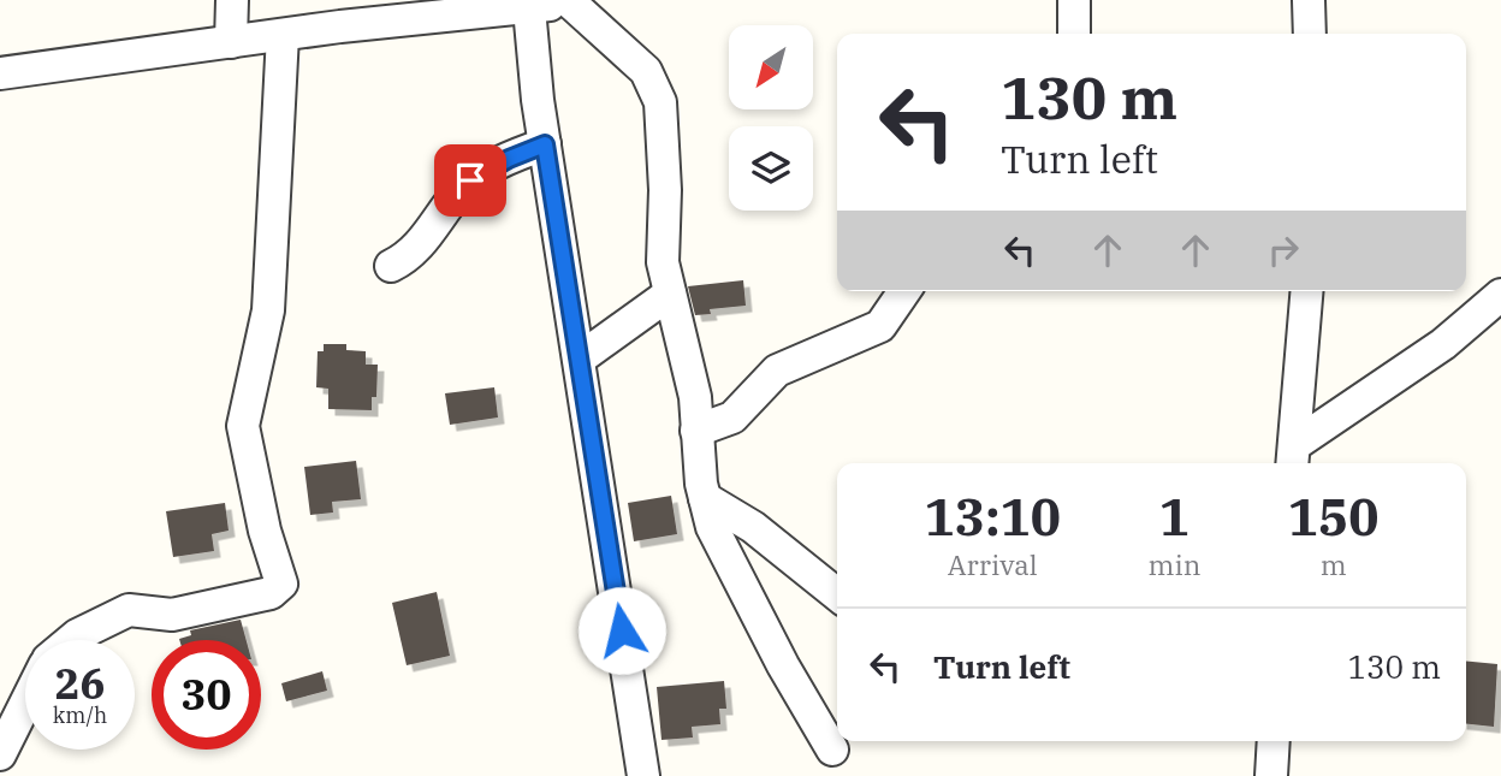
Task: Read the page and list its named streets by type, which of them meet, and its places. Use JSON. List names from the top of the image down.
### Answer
{
  "north": "bottom left",
  "page": {
    "turn": ["130 m", "Turn left"],
    "eta": [
      "13:10",
      "Arrival",
      "1",
      "min",
      "150",
      "m"
    ],
    "list": [
      {
        "name": "Turn left",
        "value": "130 m"
      }
    ],
    "speed": "26 km/h",
    "limit": "30"
  }
}
